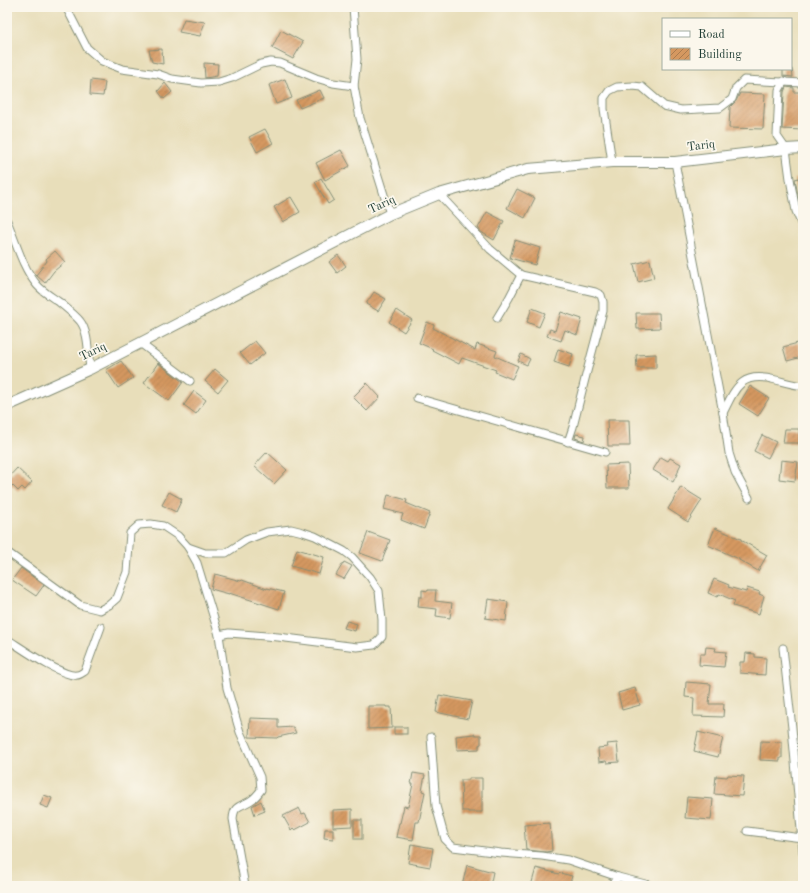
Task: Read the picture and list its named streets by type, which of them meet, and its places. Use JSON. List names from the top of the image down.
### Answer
{
  "streets": {
    "main road": ["Tariq"]
  },
  "legend": ["Road", "Building"]
}
